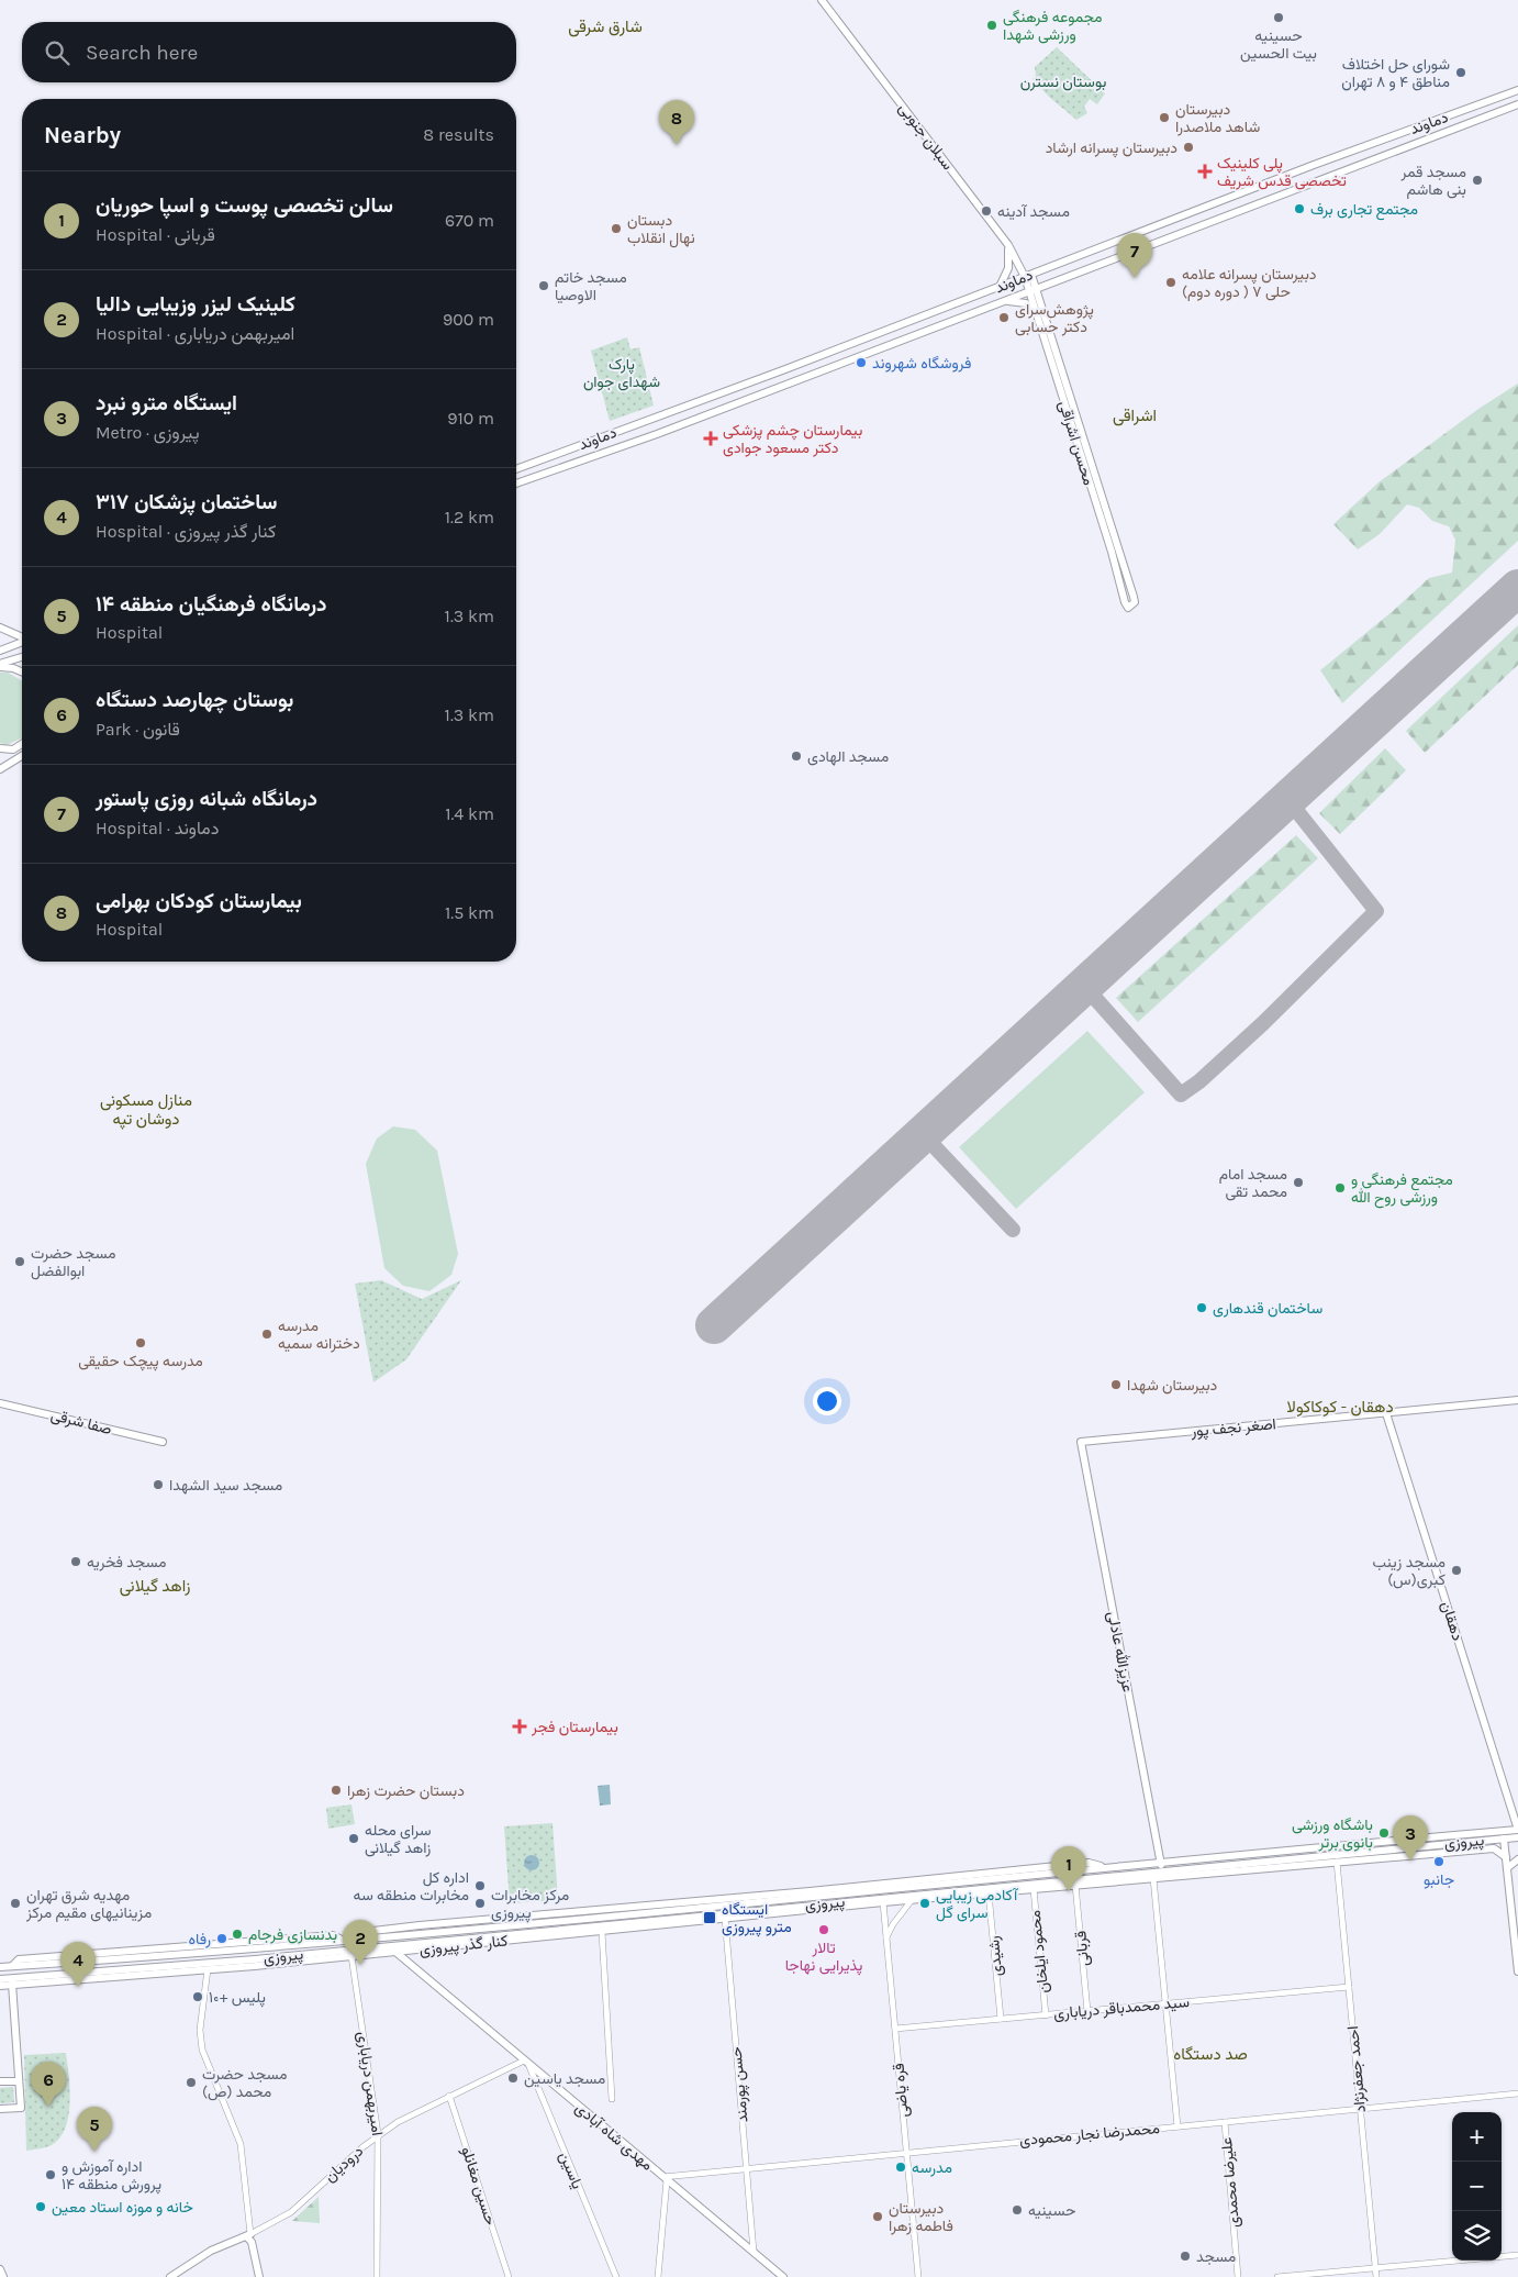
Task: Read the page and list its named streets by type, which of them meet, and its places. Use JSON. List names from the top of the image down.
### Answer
{
  "streets": {
    "main road": [
      "دماوند",
      "سبلان جنوبی",
      "محسن اشراقی",
      "صفا شرقی",
      "اصغر نجف پور",
      "دهقان",
      "عزیزالله عادلی",
      "پیروزی",
      "کنار گذر پیروزی",
      "مهدی شاه آبادی",
      "درودیان"
    ],
    "street": [
      "قربانی",
      "محمود ایلخان",
      "رشیدی",
      "سید محمدباقر دریاباری",
      "احمد جعفرنژاد",
      "امیربهمن دریاباری",
      "حسن پورمند",
      "قره یاضی",
      "محمدرضا نجار محمودی",
      "یاسین",
      "علیرضا محمدی",
      "حسین مغانلو"
    ]
  },
  "crossings": [
    ["دماوند", "سبلان جنوبی"],
    ["دماوند", "محسن اشراقی"],
    ["سبلان جنوبی", "محسن اشراقی"],
    ["اصغر نجف پور", "دهقان"],
    ["اصغر نجف پور", "عزیزالله عادلی"],
    ["دهقان", "پیروزی"],
    ["عزیزالله عادلی", "پیروزی"],
    ["پیروزی", "کنار گذر پیروزی"],
    ["پیروزی", "احمد جعفرنژاد"],
    ["پیروزی", "قره یاضی"],
    ["کنار گذر پیروزی", "امیربهمن دریاباری"],
    ["کنار گذر پیروزی", "حسن پورمند"],
    ["کنار گذر پیروزی", "قره یاضی"],
    ["کنار گذر پیروزی", "مهدی شاه آبادی"],
    ["قربانی", "سید محمدباقر دریاباری"],
    ["محمود ایلخان", "سید محمدباقر دریاباری"],
    ["رشیدی", "سید محمدباقر دریاباری"],
    ["سید محمدباقر دریاباری", "احمد جعفرنژاد"],
    ["سید محمدباقر دریاباری", "قره یاضی"],
    ["احمد جعفرنژاد", "محمدرضا نجار محمودی"],
    ["امیربهمن دریاباری", "درودیان"],
    ["حسن پورمند", "محمدرضا نجار محمودی"],
    ["حسن پورمند", "مهدی شاه آبادی"],
    ["قره یاضی", "محمدرضا نجار محمودی"],
    ["محمدرضا نجار محمودی", "مهدی شاه آبادی"],
    ["محمدرضا نجار محمودی", "علیرضا محمدی"],
    ["مهدی شاه آبادی", "درودیان"],
    ["مهدی شاه آبادی", "یاسین"],
    ["درودیان", "یاسین"],
    ["درودیان", "حسین مغانلو"]
  ],
  "districts": [
    "شارق شرقی",
    "اشراقی",
    "منازل مسکونی دوشان تپه",
    "دهقان - کوکاکولا",
    "زاهد گیلانی",
    "صد دستگاه"
  ],
  "parks": ["بوستان نسترن", "پارک شهدای جوان"],
  "places": {
    "other": [
      "حسینیه بیت الحسین",
      "مجموعه فرهنگی ورزشی شهدا",
      "شورای حل اختلاف مناطق ۴ و ۸ تهران",
      "دبیرستان شاهد ملاصدرا",
      "دبیرستان پسرانه ارشاد",
      "مسجد قمر بنی هاشم",
      "مجتمع تجاری برف",
      "مسجد آدینه",
      "دبستان نهال انقلاب",
      "دبیرستان پسرانه علامه حلی ۷ ( دوره دوم)",
      "مسجد خاتم الاوصیا",
      "پژوهش‌سرای دکتر حسابی",
      "فروشگاه شهروند",
      "مسجد الهادی",
      "مسجد امام محمد تقی",
      "مجتمع فرهنگی و ورزشی روح الله",
      "مسجد حضرت ابوالفضل",
      "ساختمان قندهاری",
      "مدرسه دخترانه سمیه",
      "مدرسه پیچک حقیقی",
      "دبیرستان شهدا",
      "مسجد سید الشهدا",
      "مسجد فخریه",
      "مسجد زینب کبری(س)",
      "دبستان حضرت زهرا",
      "باشگاه ورزشی بانوی برتر",
      "سرای محله زاهد گیلانی",
      "جانبو",
      "اداره کل مخابرات منطقه سه",
      "مهدیه شرق تهران مزینانیهای مقیم مرکز",
      "مرکز مخابرات پیروزی",
      "آکادمی زیبایی سرای گل",
      "تالار پذیرایی نهاجا",
      "بدنسازی فرجام",
      "رفاه",
      "پلیس +۱۰",
      "مسجد یاسین",
      "مسجد حضرت محمد (ص)",
      "مدرسه",
      "اداره آموزش و پرورش منطقه ۱۴",
      "خانه و موزه استاد معین",
      "حسینیه",
      "دبیرستان فاطمه زهرا",
      "مسجد"
    ],
    "health": ["پلی کلینیک تخصصی قدس شریف", "بیمارستان چشم پزشکی دکتر مسعود جوادی", "بیمارستان فجر"],
    "transit": ["ایستگاه مترو پیروزی"]
  },
  "page": {
    "search": "Search here",
    "heading": ["Nearby", "8 results"],
    "pins": [
      "8",
      "7",
      "3",
      "1",
      "2",
      "4",
      "6",
      "5"
    ],
    "list": [
      {
        "mark": "1",
        "name": "سالن تخصصی پوست و اسپا حوریان",
        "note": "Hospital · قربانی",
        "value": "670 m"
      },
      {
        "mark": "2",
        "name": "کلینیک لیزر وزیبایی دالیا",
        "note": "Hospital · امیربهمن دریاباری",
        "value": "900 m"
      },
      {
        "mark": "3",
        "name": "ایستگاه مترو نبرد",
        "note": "Metro · پیروزی",
        "value": "910 m"
      },
      {
        "mark": "4",
        "name": "ساختمان پزشکان ۳۱۷",
        "note": "Hospital · کنار گذر پیروزی",
        "value": "1.2 km"
      },
      {
        "mark": "5",
        "name": "درمانگاه فرهنگیان منطقه ۱۴",
        "note": "Hospital",
        "value": "1.3 km"
      },
      {
        "mark": "6",
        "name": "بوستان چهارصد دستگاه",
        "note": "Park · قانون",
        "value": "1.3 km"
      },
      {
        "mark": "7",
        "name": "درمانگاه شبانه روزی پاستور",
        "note": "Hospital · دماوند",
        "value": "1.4 km"
      },
      {
        "mark": "8",
        "name": "بیمارستان کودکان بهرامی",
        "note": "Hospital",
        "value": "1.5 km"
      }
    ],
    "map_buttons": ["+", "−"]
  }
}
